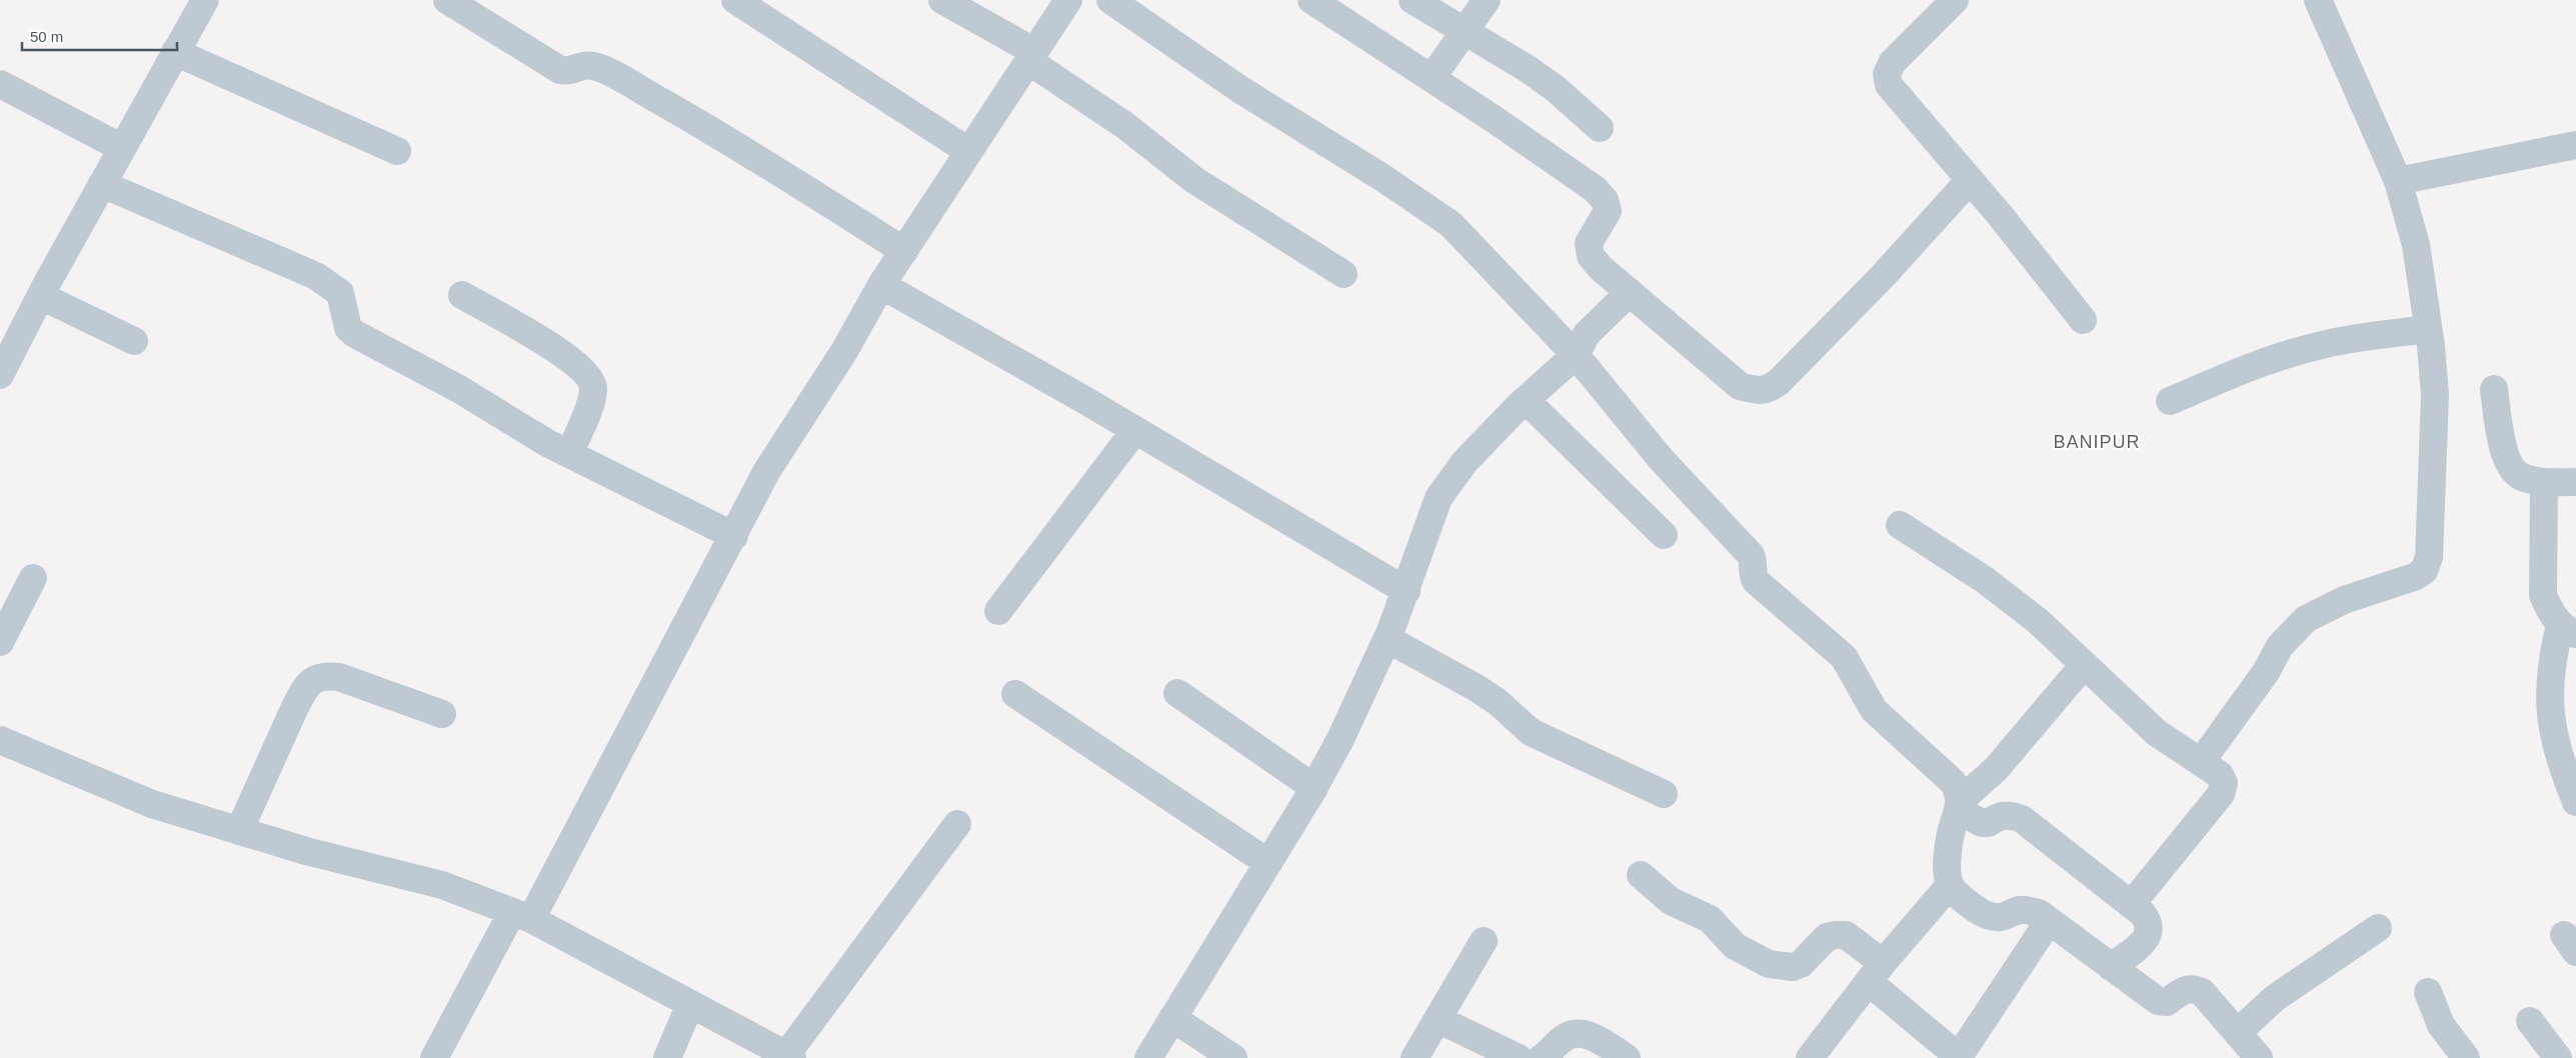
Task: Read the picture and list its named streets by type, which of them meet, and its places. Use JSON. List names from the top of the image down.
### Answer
{
  "districts": ["BANIPUR"],
  "scale_bar": "50 m"
}
